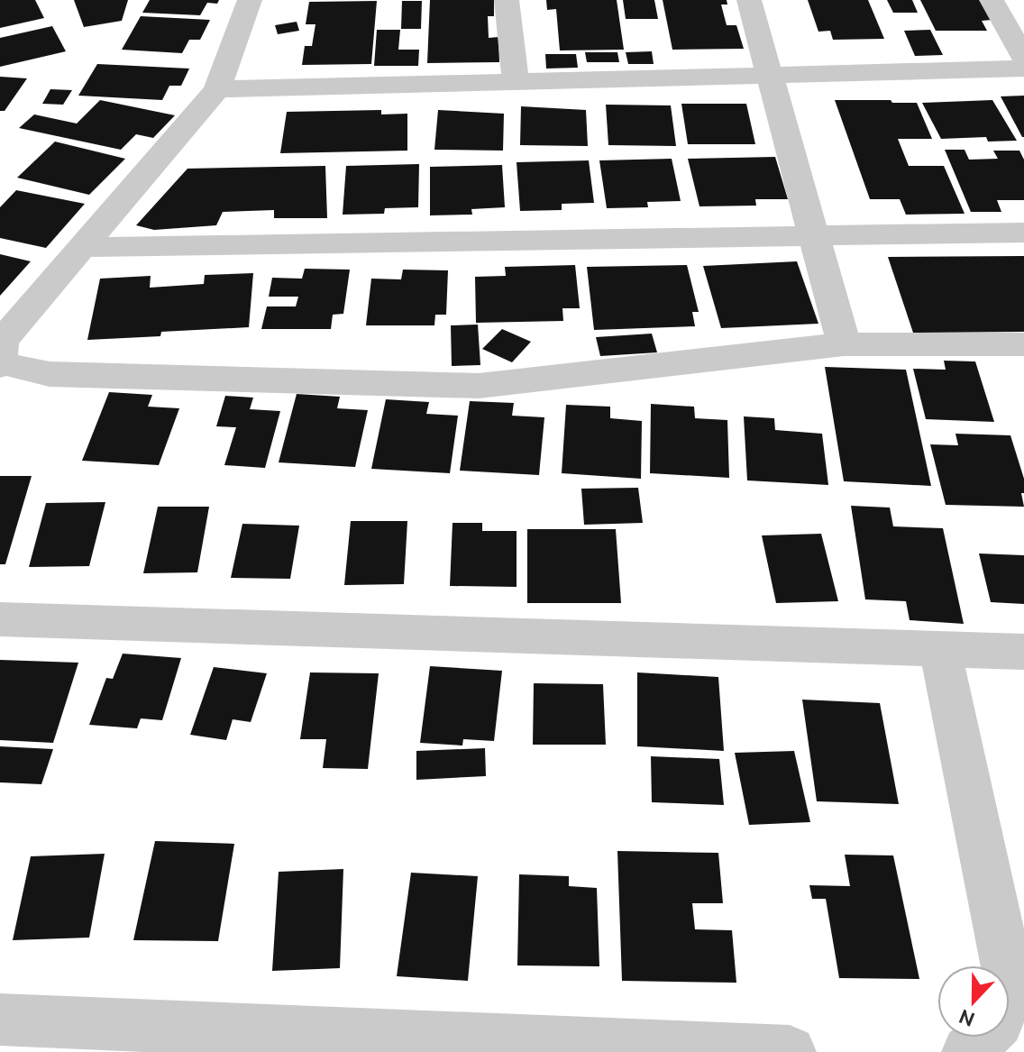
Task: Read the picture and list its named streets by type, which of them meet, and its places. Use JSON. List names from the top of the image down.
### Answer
{
  "north": "bottom"
}
